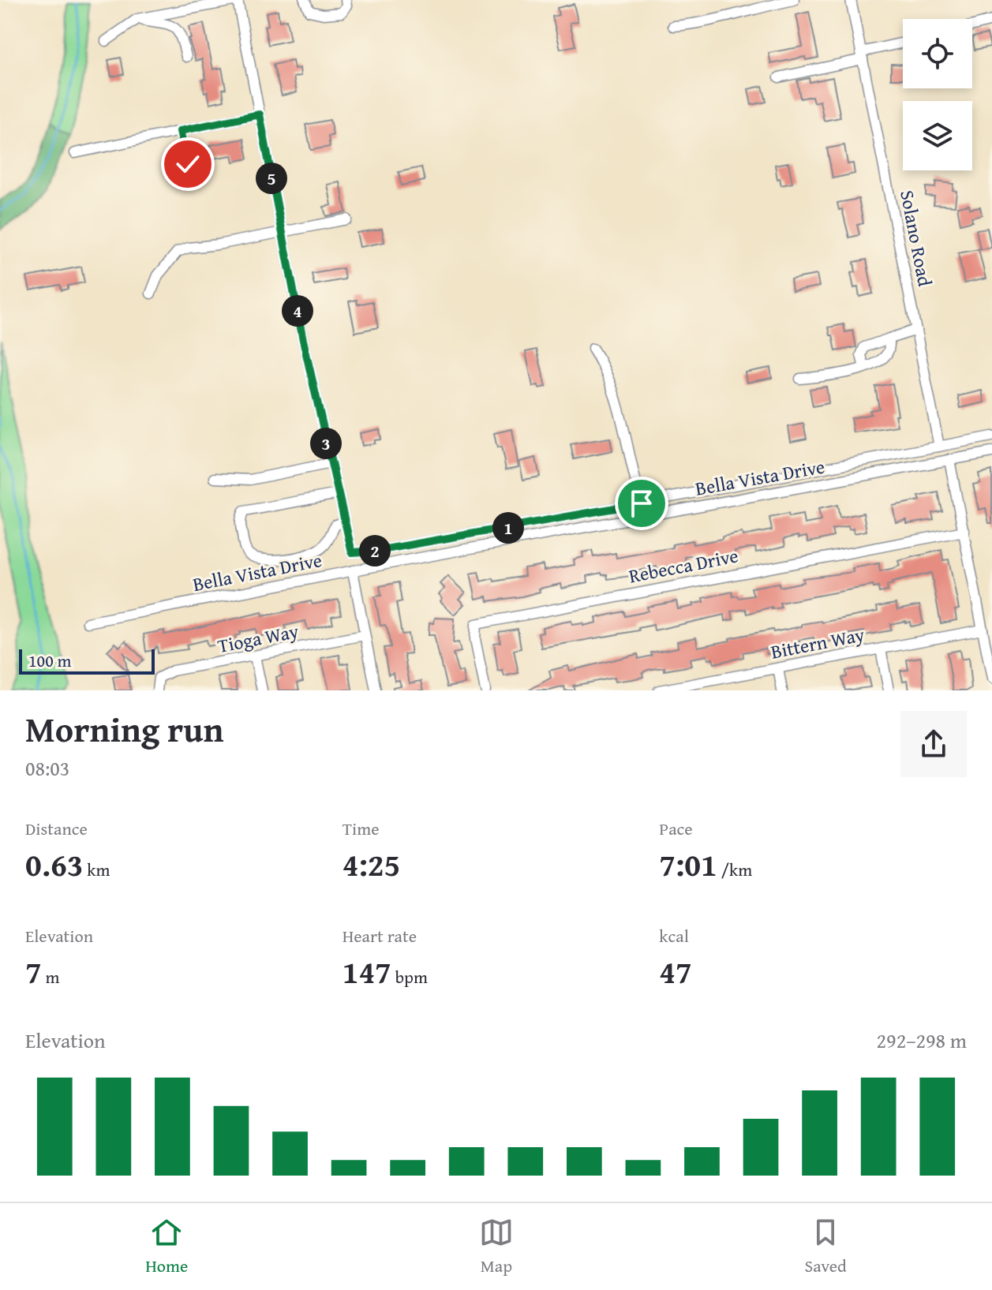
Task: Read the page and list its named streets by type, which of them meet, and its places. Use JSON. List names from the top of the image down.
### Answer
{
  "streets": {
    "street": [
      "Solano Road",
      "Bella Vista Drive",
      "Rebecca Drive",
      "Tioga Way",
      "Bittern Way"
    ]
  },
  "scale_bar": "100 m",
  "page": {
    "pins": [
      "5",
      "4",
      "3",
      "1",
      "2"
    ],
    "scale": "100 m",
    "heading": ["Morning run", "08:03"],
    "stats": [
      ["Distance", "0.63 km"],
      ["Time", "4:25"],
      ["Pace", "7:01 /km"],
      ["Elevation", "7 m"],
      ["Heart rate", "147 bpm"],
      ["kcal", "47"]
    ],
    "chart": ["Elevation", "292–298 m"],
    "tabs": ["Home", "Map", "Saved"]
  }
}
